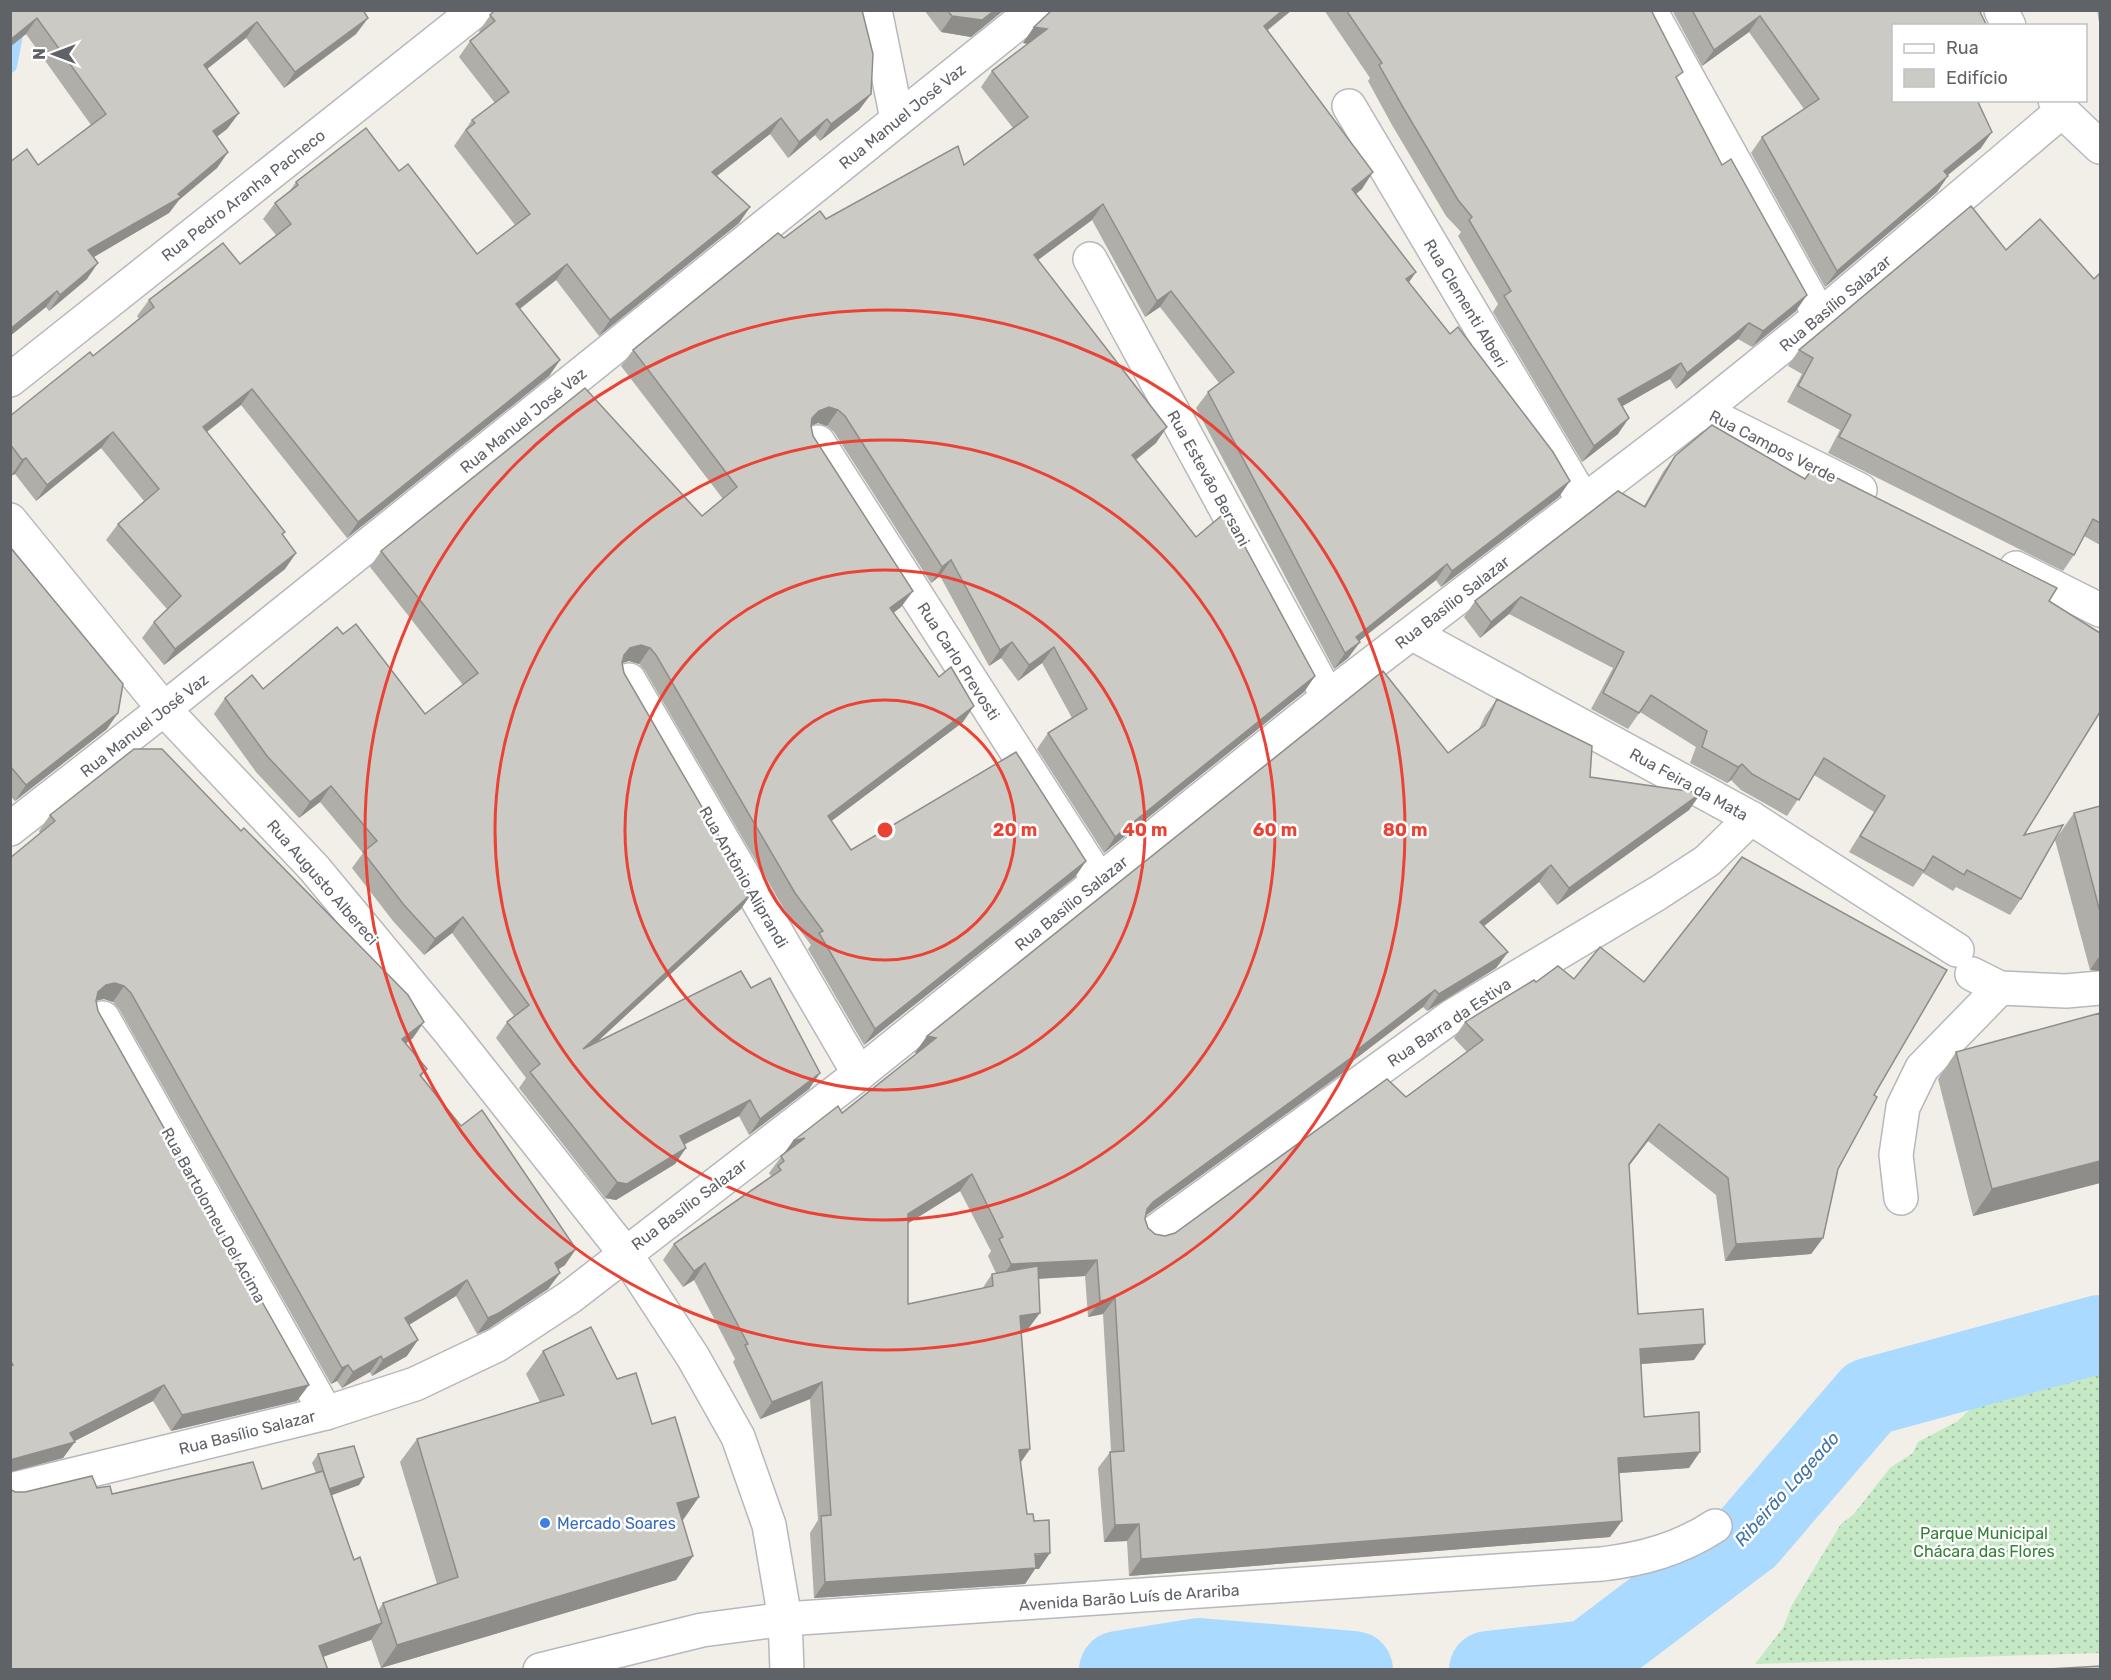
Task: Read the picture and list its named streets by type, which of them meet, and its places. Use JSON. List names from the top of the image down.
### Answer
{
  "streets": {
    "street": [
      "Rua Manuel José Vaz",
      "Rua Pedro Aranha Pacheco",
      "Rua Clementi Alberi",
      "Rua Basílio Salazar",
      "Rua Campos Verde",
      "Rua Estevão Bersani",
      "Rua Carlo Prevosti",
      "Rua Feira da Mata",
      "Rua Antônio Aliprandi",
      "Rua Augusto Albereci",
      "Rua Barra da Estiva",
      "Rua Bartolomeu Del Acima",
      "Avenida Barão Luís de Arariba"
    ]
  },
  "crossings": [
    ["Rua Manuel José Vaz", "Rua Augusto Albereci"],
    ["Rua Clementi Alberi", "Rua Basílio Salazar"],
    ["Rua Basílio Salazar", "Rua Campos Verde"],
    ["Rua Basílio Salazar", "Rua Estevão Bersani"],
    ["Rua Basílio Salazar", "Rua Carlo Prevosti"],
    ["Rua Basílio Salazar", "Rua Feira da Mata"],
    ["Rua Basílio Salazar", "Rua Antônio Aliprandi"],
    ["Rua Basílio Salazar", "Rua Augusto Albereci"],
    ["Rua Basílio Salazar", "Rua Bartolomeu Del Acima"],
    ["Rua Feira da Mata", "Rua Barra da Estiva"],
    ["Rua Augusto Albereci", "Avenida Barão Luís de Arariba"]
  ],
  "water": ["Ribeirão Lageado"],
  "parks": ["Parque Municipal Chácara das Flores"],
  "places": ["Mercado Soares"],
  "legend": ["Rua", "Edifício"],
  "north": "left",
  "rings": [
    "20 m",
    "40 m",
    "60 m",
    "80 m"
  ]
}
